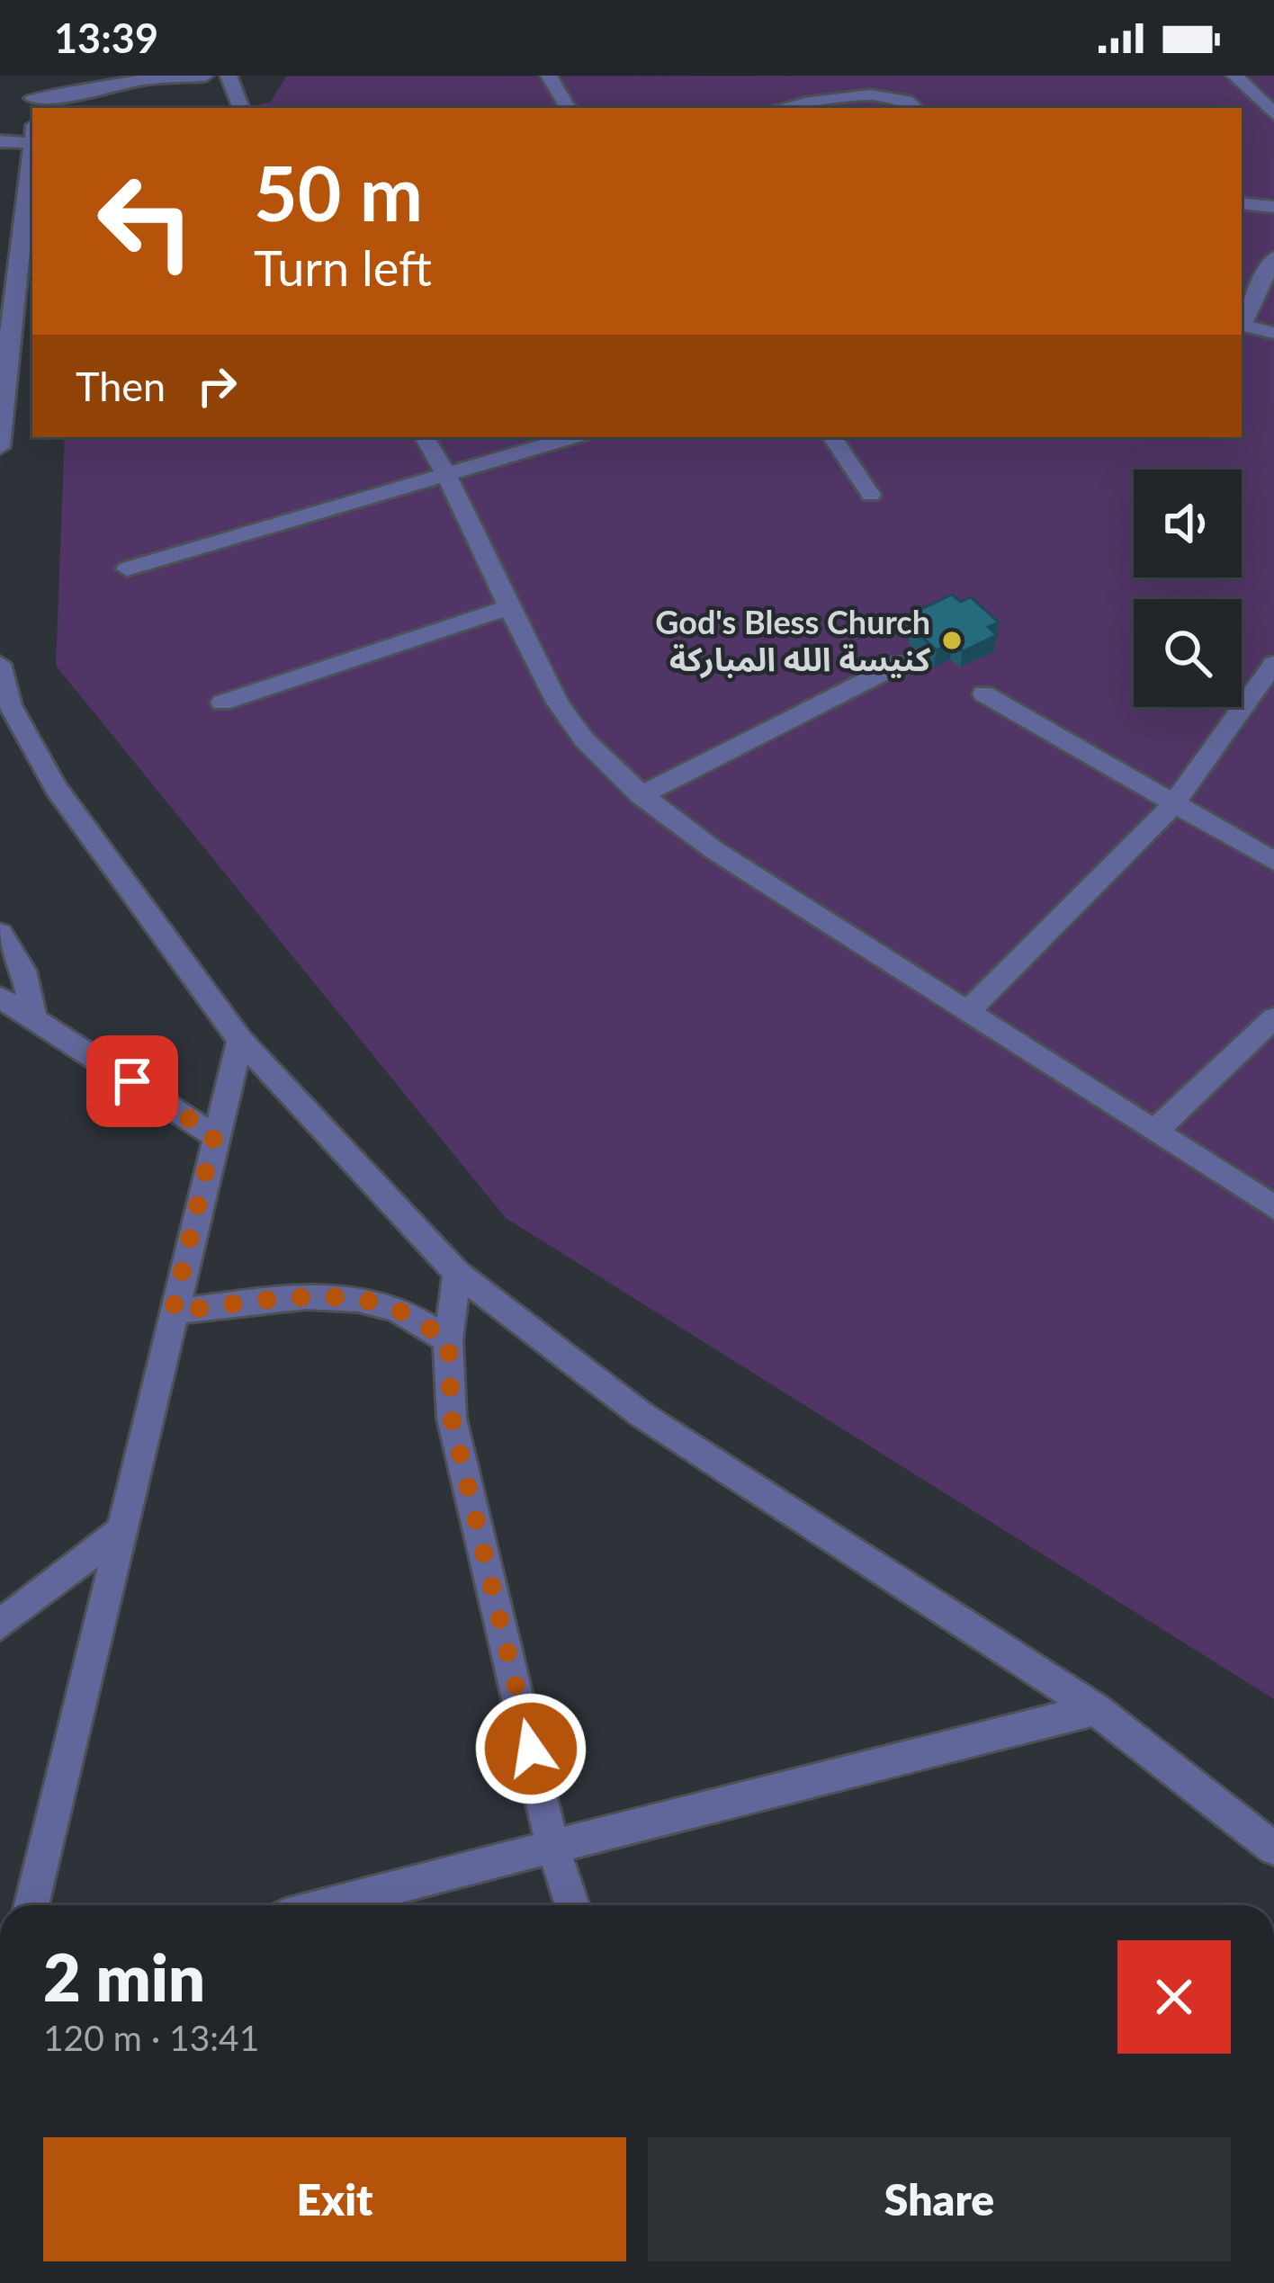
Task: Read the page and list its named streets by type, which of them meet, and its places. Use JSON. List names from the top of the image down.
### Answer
{
  "places": ["God's Bless Church كنيسة الله المباركة"],
  "page": {
    "status": "13:39",
    "turn": ["50 m", "Turn left"],
    "then": "Then",
    "heading": ["2 min", "120 m · 13:41"],
    "buttons": ["Exit", "Share"]
  }
}
